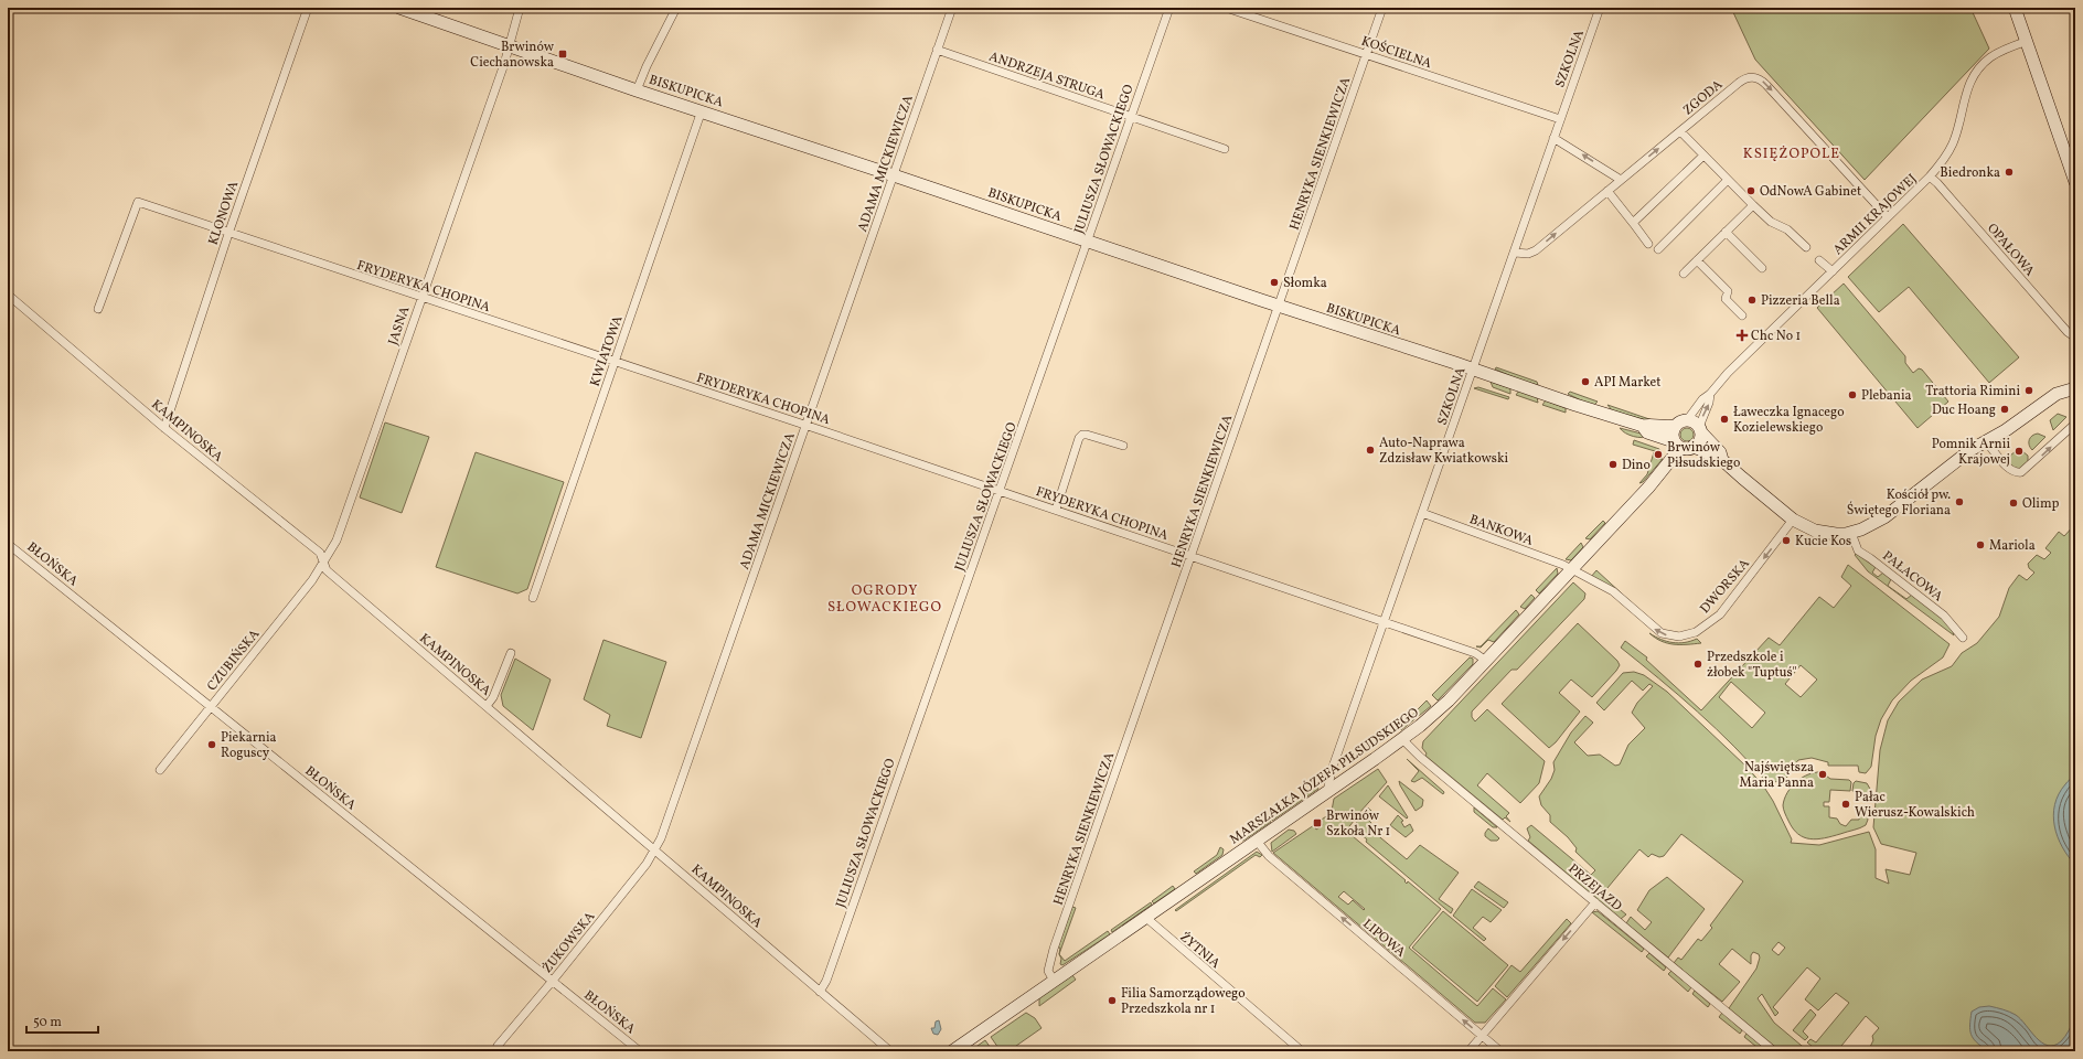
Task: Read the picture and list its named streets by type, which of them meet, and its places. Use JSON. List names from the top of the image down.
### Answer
{
  "streets": {
    "main road": ["BISKUPICKA", "MARSZAŁKA JÓZEFA PIŁSUDSKIEGO"],
    "street": [
      "KOŚCIELNA",
      "SZKOLNA",
      "ANDRZEJA STRUGA",
      "ZGODA",
      "HENRYKA SIENKIEWICZA",
      "JULIUSZA SŁOWACKIEGO",
      "ADAMA MICKIEWICZA",
      "KLONOWA",
      "ARMII KRAJOWEJ",
      "OPAŁOWA",
      "FRYDERYKA CHOPINA",
      "JASNA",
      "KWIATOWA",
      "KAMPINOSKA",
      "BANKOWA",
      "BŁOŃSKA",
      "PAŁACOWA",
      "DWORSKA",
      "CZUBIŃSKA",
      "PRZEJAZD",
      "LIPOWA",
      "ŻUKOWSKA",
      "ŻYTNIA"
    ]
  },
  "crossings": [
    ["KOŚCIELNA", "SZKOLNA"],
    ["KOŚCIELNA", "HENRYKA SIENKIEWICZA"],
    ["SZKOLNA", "BISKUPICKA"],
    ["SZKOLNA", "ZGODA"],
    ["SZKOLNA", "FRYDERYKA CHOPINA"],
    ["SZKOLNA", "BANKOWA"],
    ["SZKOLNA", "MARSZAŁKA JÓZEFA PIŁSUDSKIEGO"],
    ["ANDRZEJA STRUGA", "JULIUSZA SŁOWACKIEGO"],
    ["ANDRZEJA STRUGA", "ADAMA MICKIEWICZA"],
    ["BISKUPICKA", "HENRYKA SIENKIEWICZA"],
    ["BISKUPICKA", "JULIUSZA SŁOWACKIEGO"],
    ["BISKUPICKA", "ADAMA MICKIEWICZA"],
    ["BISKUPICKA", "ARMII KRAJOWEJ"],
    ["BISKUPICKA", "JASNA"],
    ["BISKUPICKA", "KWIATOWA"],
    ["BISKUPICKA", "PAŁACOWA"],
    ["BISKUPICKA", "DWORSKA"],
    ["BISKUPICKA", "MARSZAŁKA JÓZEFA PIŁSUDSKIEGO"],
    ["ZGODA", "ARMII KRAJOWEJ"],
    ["HENRYKA SIENKIEWICZA", "FRYDERYKA CHOPINA"],
    ["HENRYKA SIENKIEWICZA", "MARSZAŁKA JÓZEFA PIŁSUDSKIEGO"],
    ["JULIUSZA SŁOWACKIEGO", "FRYDERYKA CHOPINA"],
    ["JULIUSZA SŁOWACKIEGO", "KAMPINOSKA"],
    ["ADAMA MICKIEWICZA", "FRYDERYKA CHOPINA"],
    ["ADAMA MICKIEWICZA", "KAMPINOSKA"],
    ["ADAMA MICKIEWICZA", "ŻUKOWSKA"],
    ["KLONOWA", "FRYDERYKA CHOPINA"],
    ["KLONOWA", "KAMPINOSKA"],
    ["ARMII KRAJOWEJ", "OPAŁOWA"],
    ["ARMII KRAJOWEJ", "MARSZAŁKA JÓZEFA PIŁSUDSKIEGO"],
    ["FRYDERYKA CHOPINA", "JASNA"],
    ["FRYDERYKA CHOPINA", "KWIATOWA"],
    ["FRYDERYKA CHOPINA", "MARSZAŁKA JÓZEFA PIŁSUDSKIEGO"],
    ["JASNA", "KAMPINOSKA"],
    ["JASNA", "CZUBIŃSKA"],
    ["KAMPINOSKA", "CZUBIŃSKA"],
    ["KAMPINOSKA", "ŻUKOWSKA"],
    ["BANKOWA", "DWORSKA"],
    ["BANKOWA", "MARSZAŁKA JÓZEFA PIŁSUDSKIEGO"],
    ["BŁOŃSKA", "CZUBIŃSKA"],
    ["BŁOŃSKA", "ŻUKOWSKA"],
    ["DWORSKA", "MARSZAŁKA JÓZEFA PIŁSUDSKIEGO"],
    ["MARSZAŁKA JÓZEFA PIŁSUDSKIEGO", "PRZEJAZD"],
    ["MARSZAŁKA JÓZEFA PIŁSUDSKIEGO", "LIPOWA"],
    ["MARSZAŁKA JÓZEFA PIŁSUDSKIEGO", "ŻYTNIA"]
  ],
  "one_way": ["LIPOWA"],
  "districts": ["KSIĘŻOPOLE", "OGRODY SŁOWACKIEGO"],
  "places": {
    "transit": ["Brwinów Ciechanowska", "Brwinów Szkoła Nr 1"],
    "other": [
      "Biedronka",
      "OdNowA Gabinet",
      "Słomka",
      "Pizzeria Bella",
      "API Market",
      "Trattoria Rimini",
      "Plebania",
      "Duc Hoang",
      "Ławeczka Ignacego Kozielewskiego",
      "Auto-Naprawa Zdzisław Kwiatkowski",
      "Pomnik Arnii Krajowej",
      "Brwinów Piłsudskiego",
      "Dino",
      "Kościół pw. Świętego Floriana",
      "Olimp",
      "Kucie Kos",
      "Mariola",
      "Przedszkole i żłobek \"Tuptuś\"",
      "Piekarnia Roguscy",
      "Najświętsza Maria Panna",
      "Pałac Wierusz-Kowalskich",
      "Filia Samorządowego Przedszkola nr 1"
    ],
    "health": ["Chc No 1"]
  },
  "scale_bar": "50 m"
}
